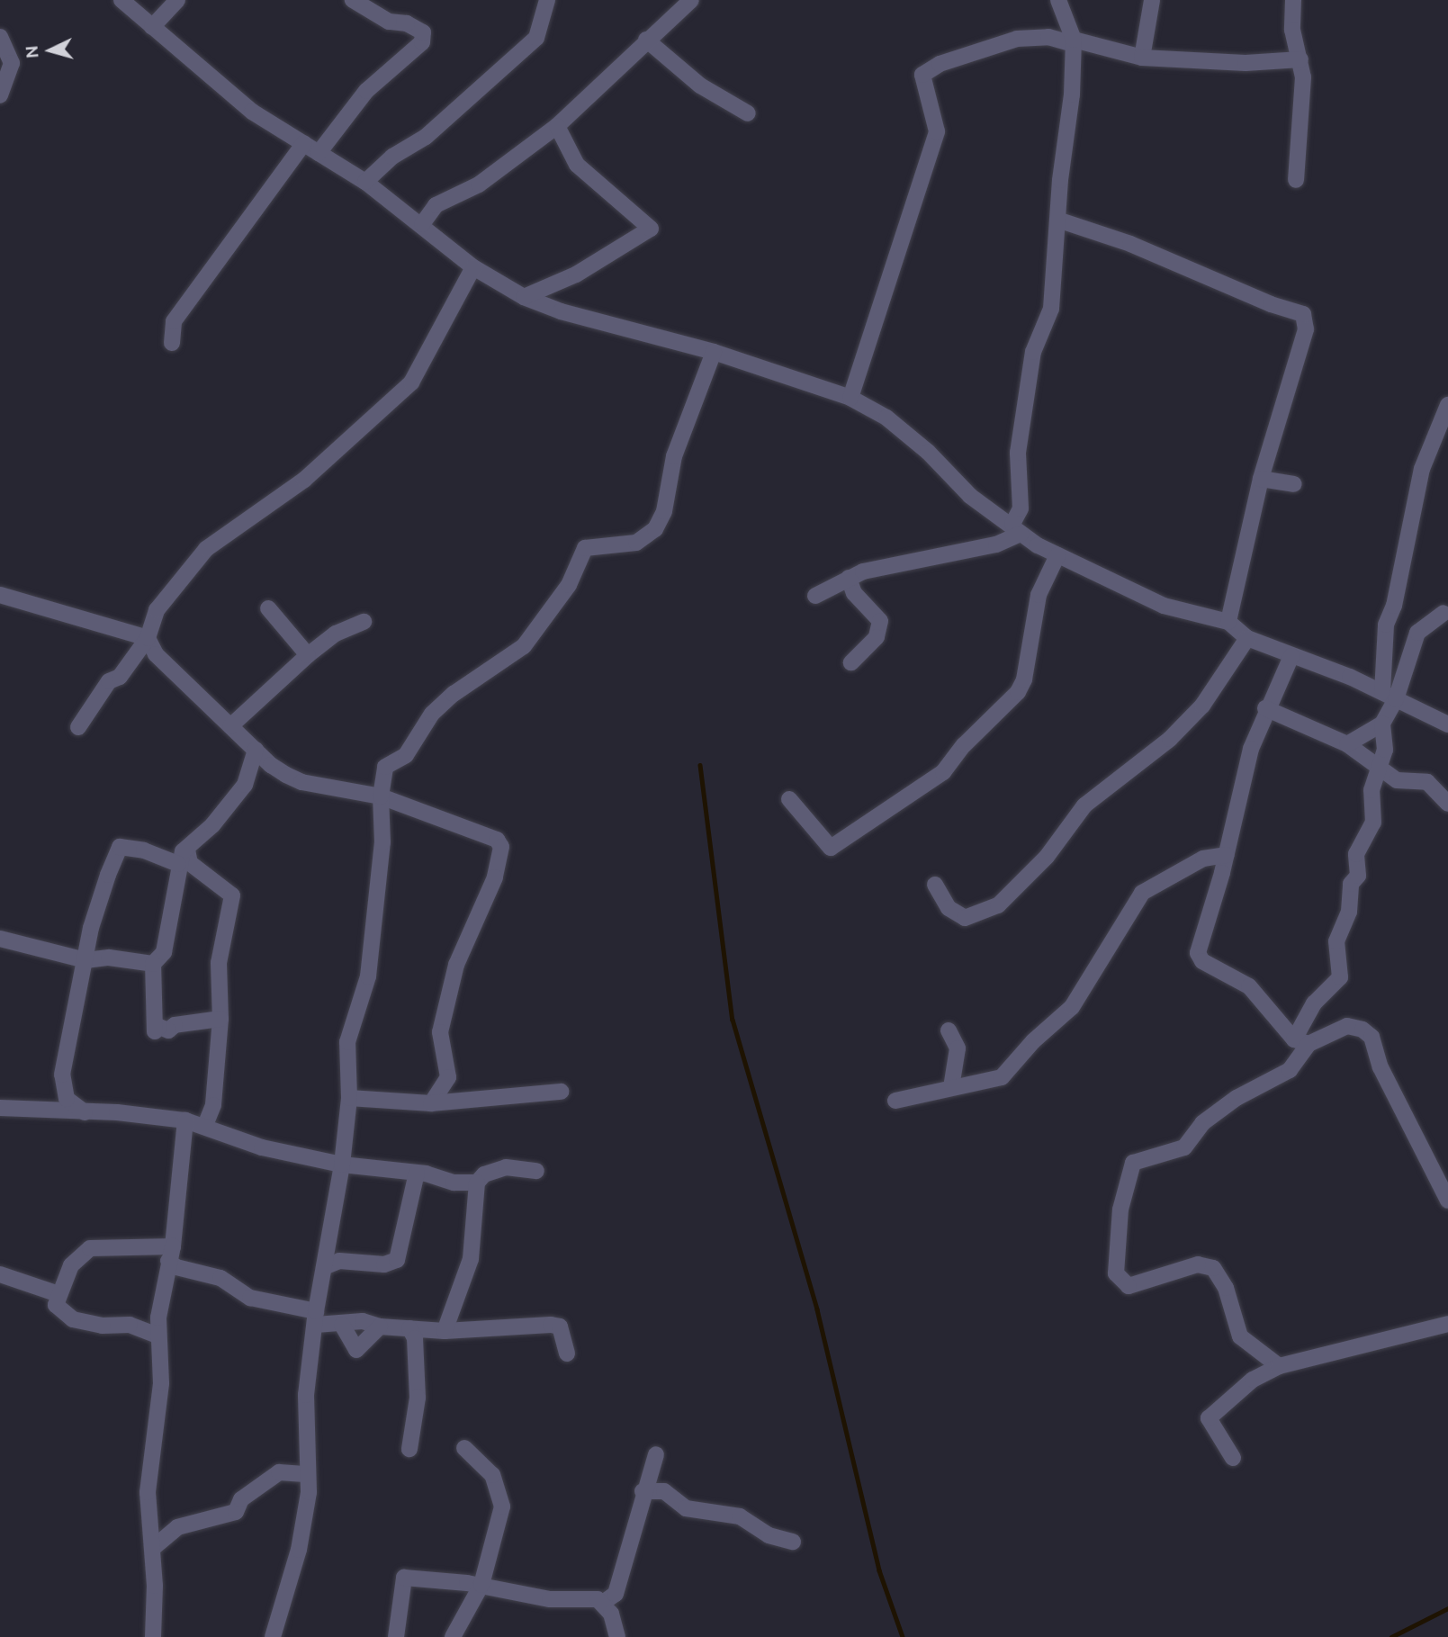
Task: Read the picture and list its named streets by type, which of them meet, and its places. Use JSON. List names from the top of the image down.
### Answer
{
  "north": "left"
}
